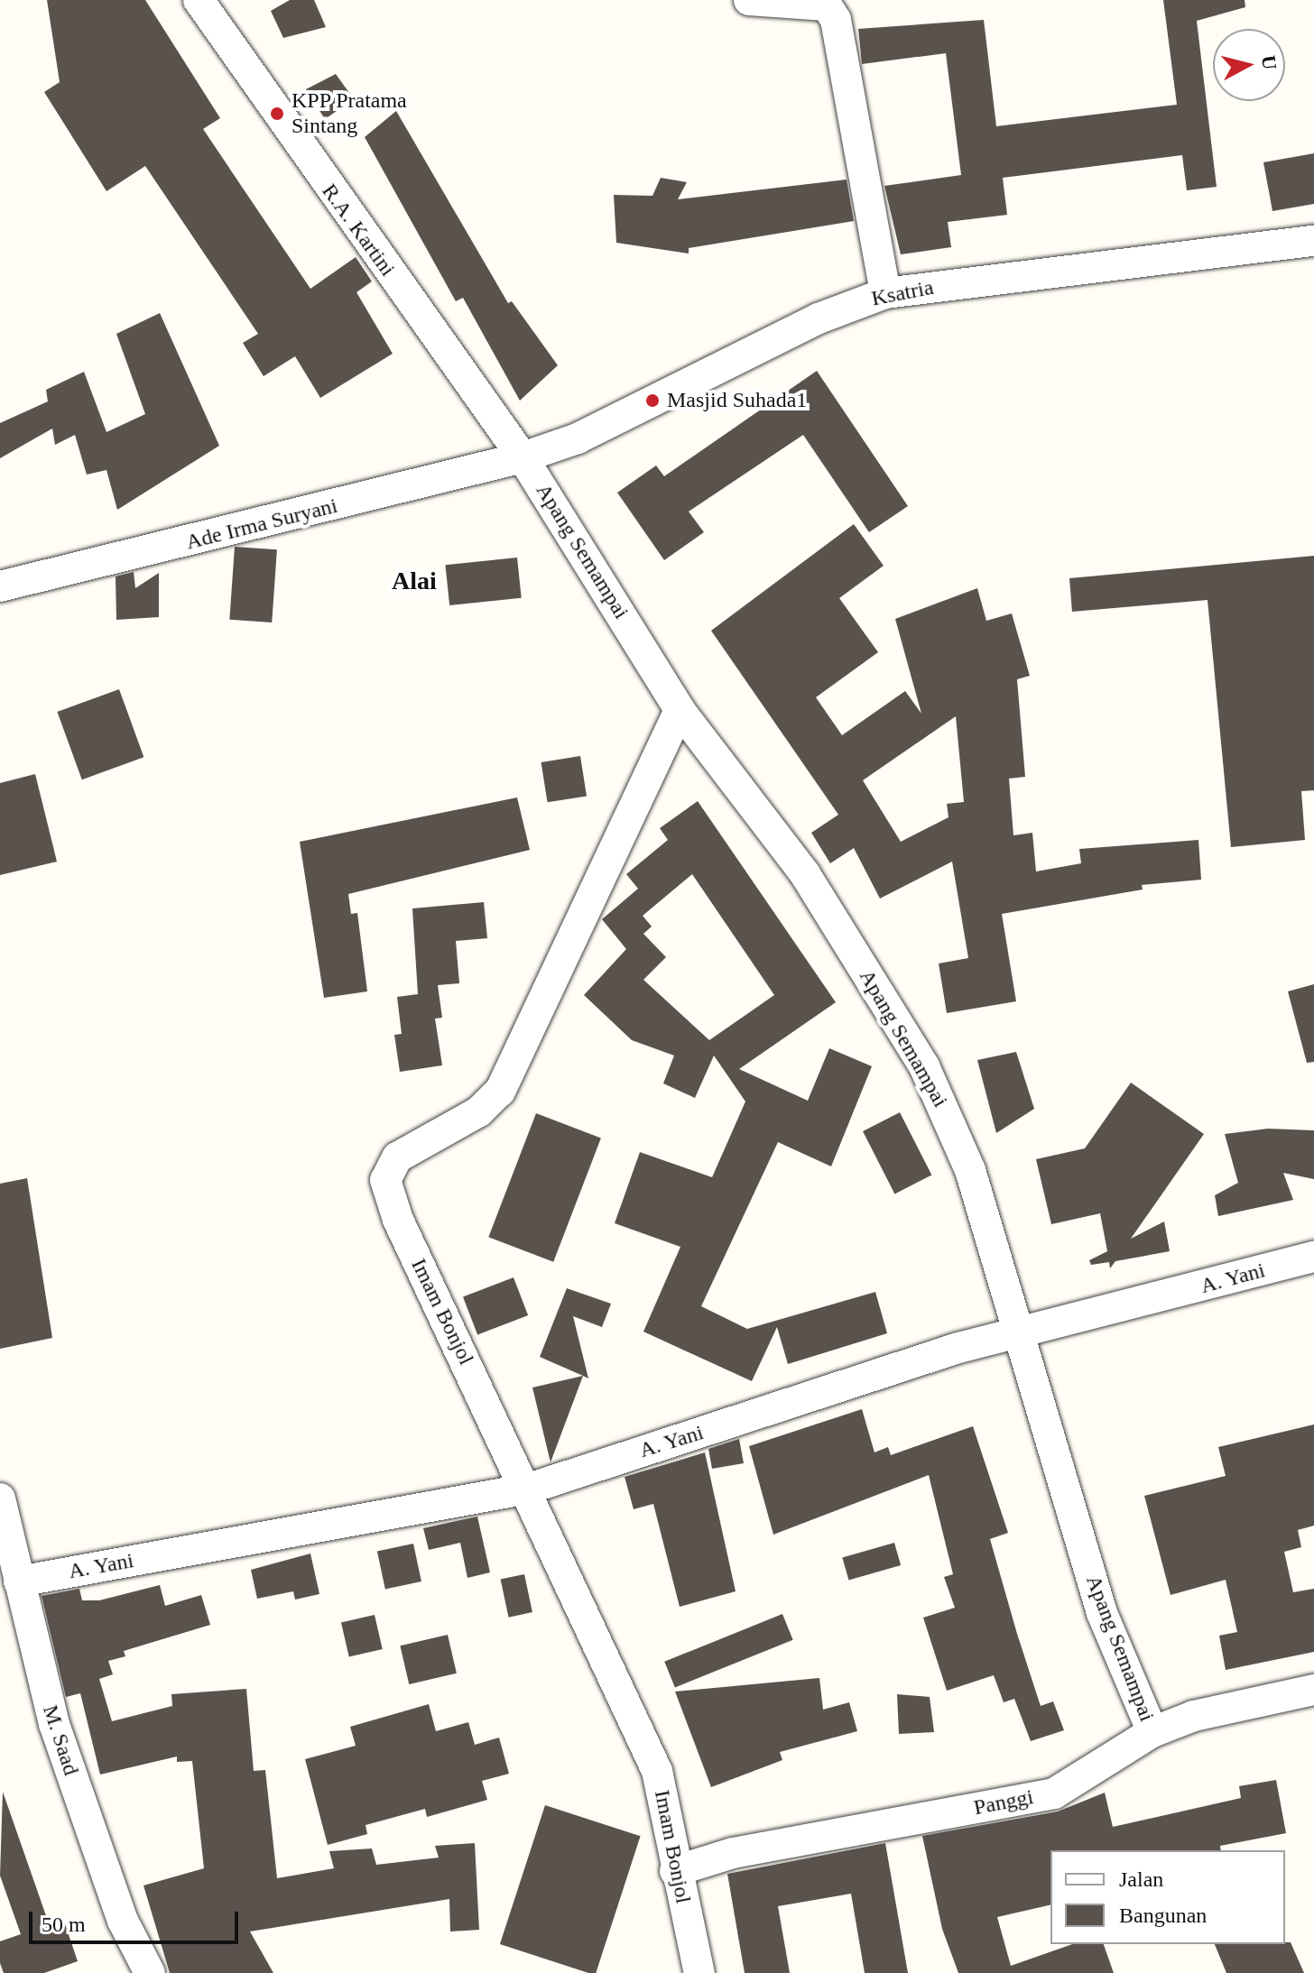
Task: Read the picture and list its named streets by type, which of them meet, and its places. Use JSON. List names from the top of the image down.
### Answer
{
  "streets": {
    "street": [
      "R.A. Kartini",
      "Ksatria",
      "Ade Irma Suryani",
      "Apang Semampai",
      "A. Yani",
      "Imam Bonjol",
      "M. Saad",
      "Panggi"
    ]
  },
  "crossings": [
    ["R.A. Kartini", "Ksatria"],
    ["R.A. Kartini", "Ade Irma Suryani"],
    ["R.A. Kartini", "Apang Semampai"],
    ["Ksatria", "Ade Irma Suryani"],
    ["Ksatria", "Apang Semampai"],
    ["Ade Irma Suryani", "Apang Semampai"],
    ["Apang Semampai", "A. Yani"],
    ["Apang Semampai", "Imam Bonjol"],
    ["Apang Semampai", "Panggi"],
    ["A. Yani", "Imam Bonjol"],
    ["A. Yani", "M. Saad"],
    ["Imam Bonjol", "Panggi"]
  ],
  "districts": ["Alai"],
  "places": ["KPP Pratama Sintang", "Masjid Suhada1"],
  "legend": ["Jalan", "Bangunan"],
  "scale_bar": "50 m",
  "north": "right"
}
